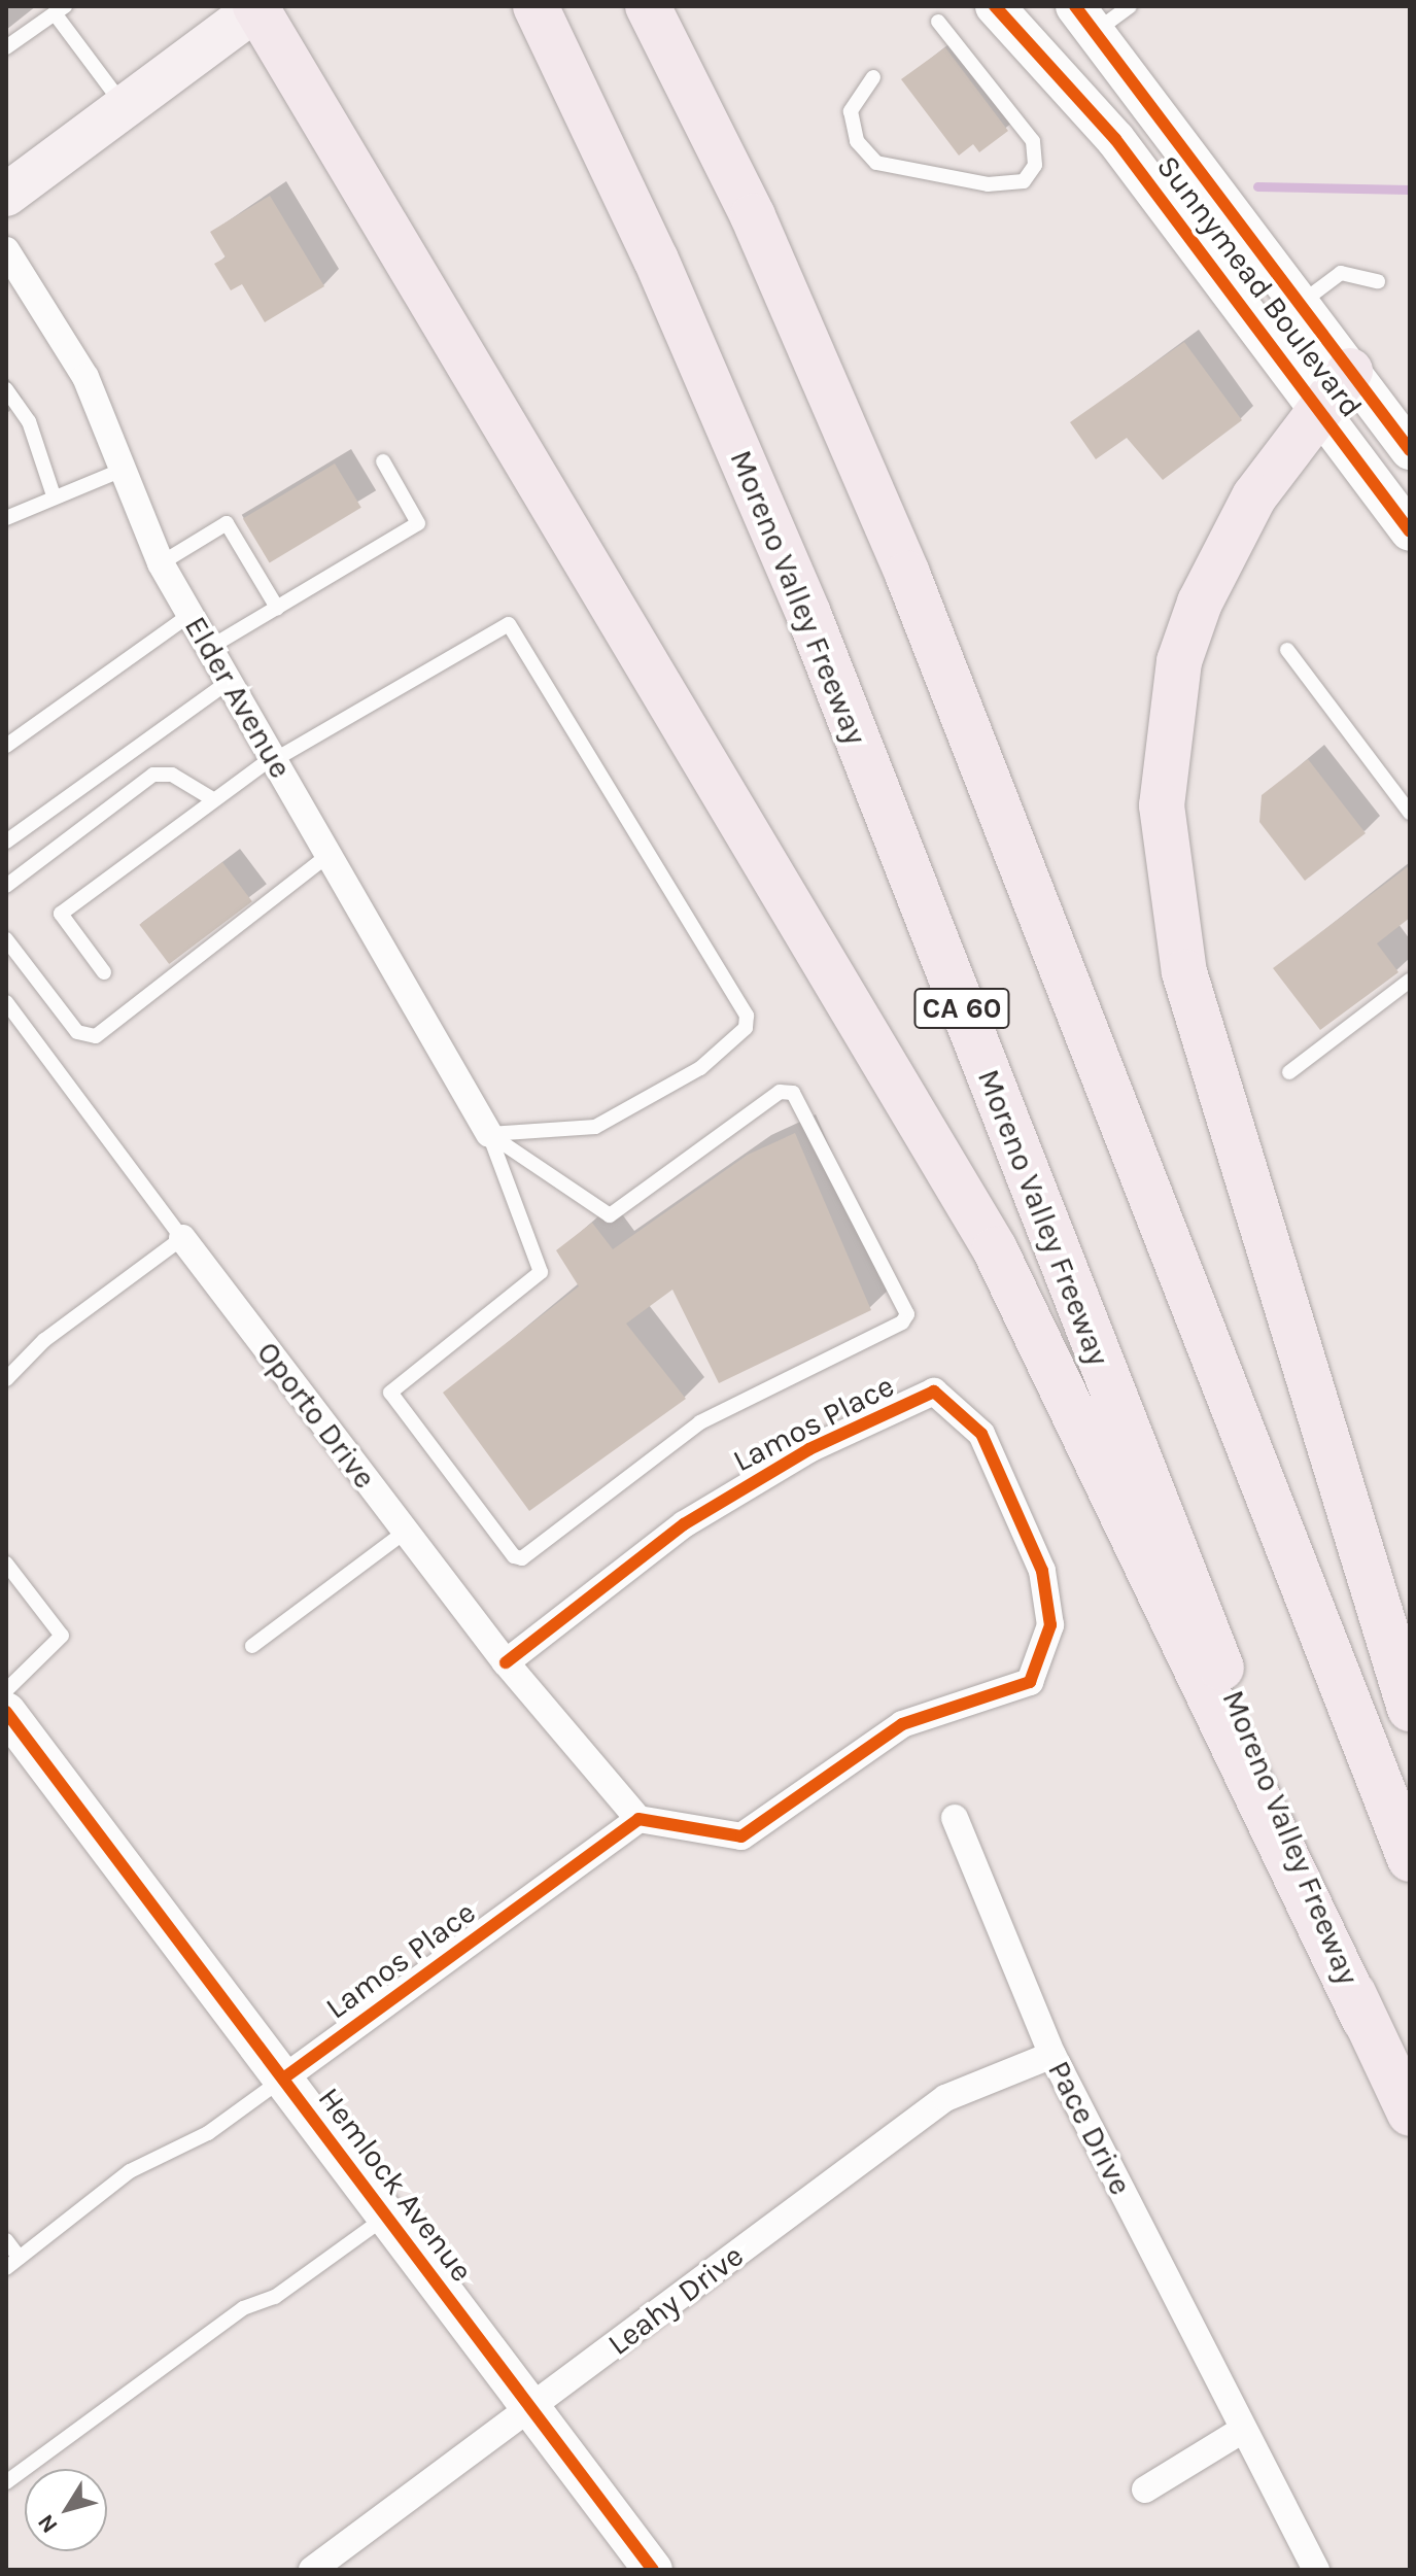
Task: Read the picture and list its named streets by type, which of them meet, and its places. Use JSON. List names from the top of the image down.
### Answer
{
  "streets": {
    "highway": ["Moreno Valley Freeway", "CA 60"],
    "main road": ["Sunnymead Boulevard", "Hemlock Avenue"],
    "street": [
      "Elder Avenue",
      "Oporto Drive",
      "Lamos Place",
      "Pace Drive",
      "Leahy Drive"
    ]
  },
  "crossings": [
    ["Oporto Drive", "Lamos Place"],
    ["Lamos Place", "Hemlock Avenue"],
    ["Pace Drive", "Leahy Drive"],
    ["Hemlock Avenue", "Leahy Drive"]
  ],
  "north": "bottom left"
}
